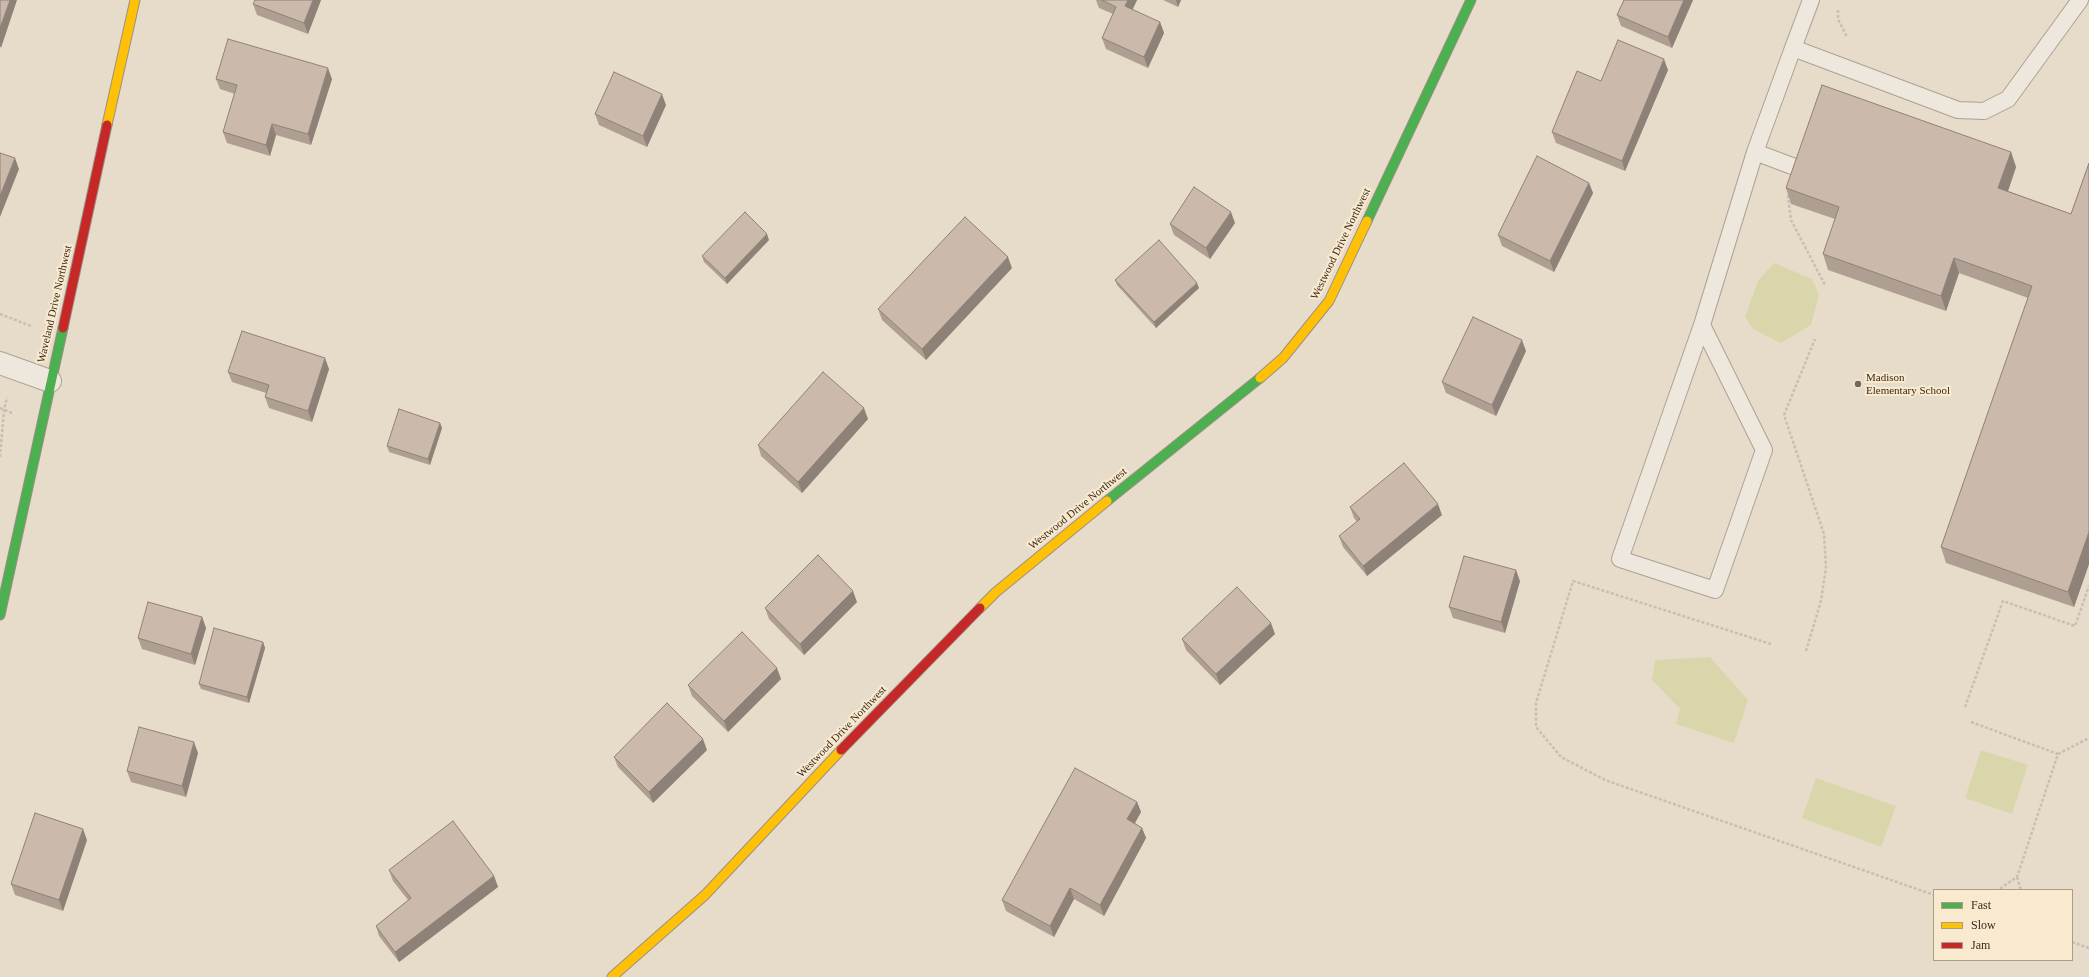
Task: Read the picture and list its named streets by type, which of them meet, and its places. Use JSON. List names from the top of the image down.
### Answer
{
  "streets": {
    "street": ["Westwood Drive Northwest", "Waveland Drive Northwest"]
  },
  "places": ["Madison Elementary School"],
  "legend": ["Fast", "Slow", "Jam"]
}
